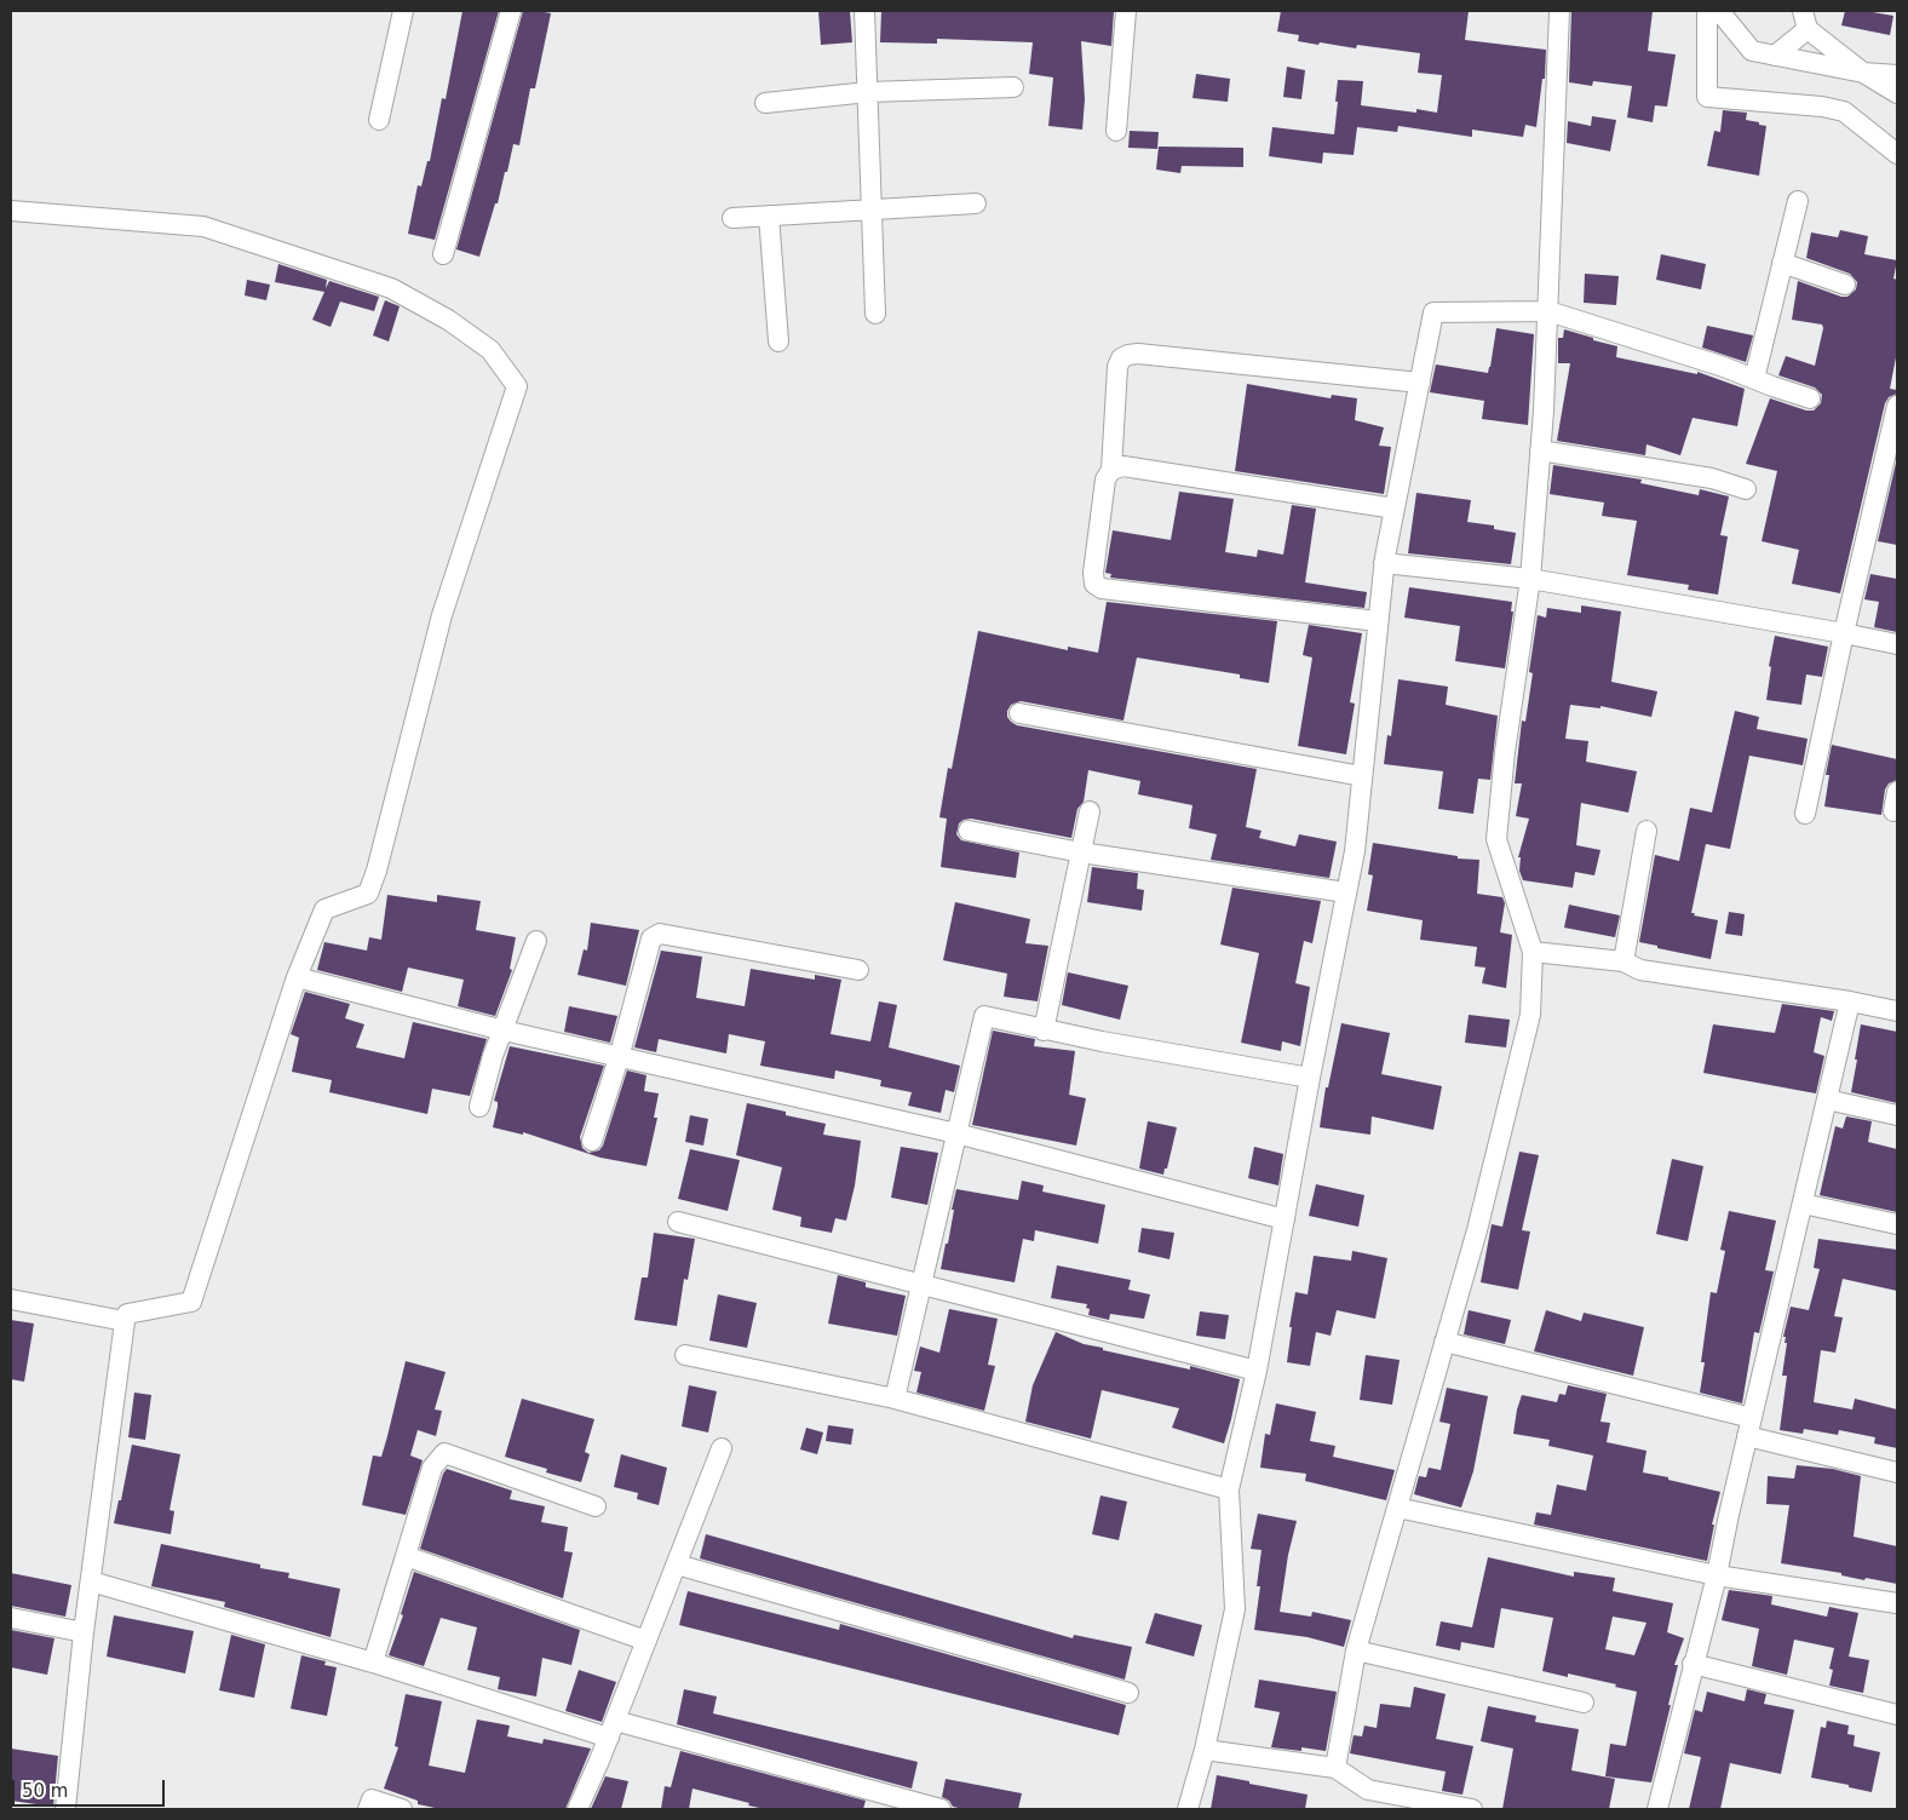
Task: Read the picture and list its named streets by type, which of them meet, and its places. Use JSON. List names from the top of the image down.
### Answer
{
  "scale_bar": "50 m"
}
